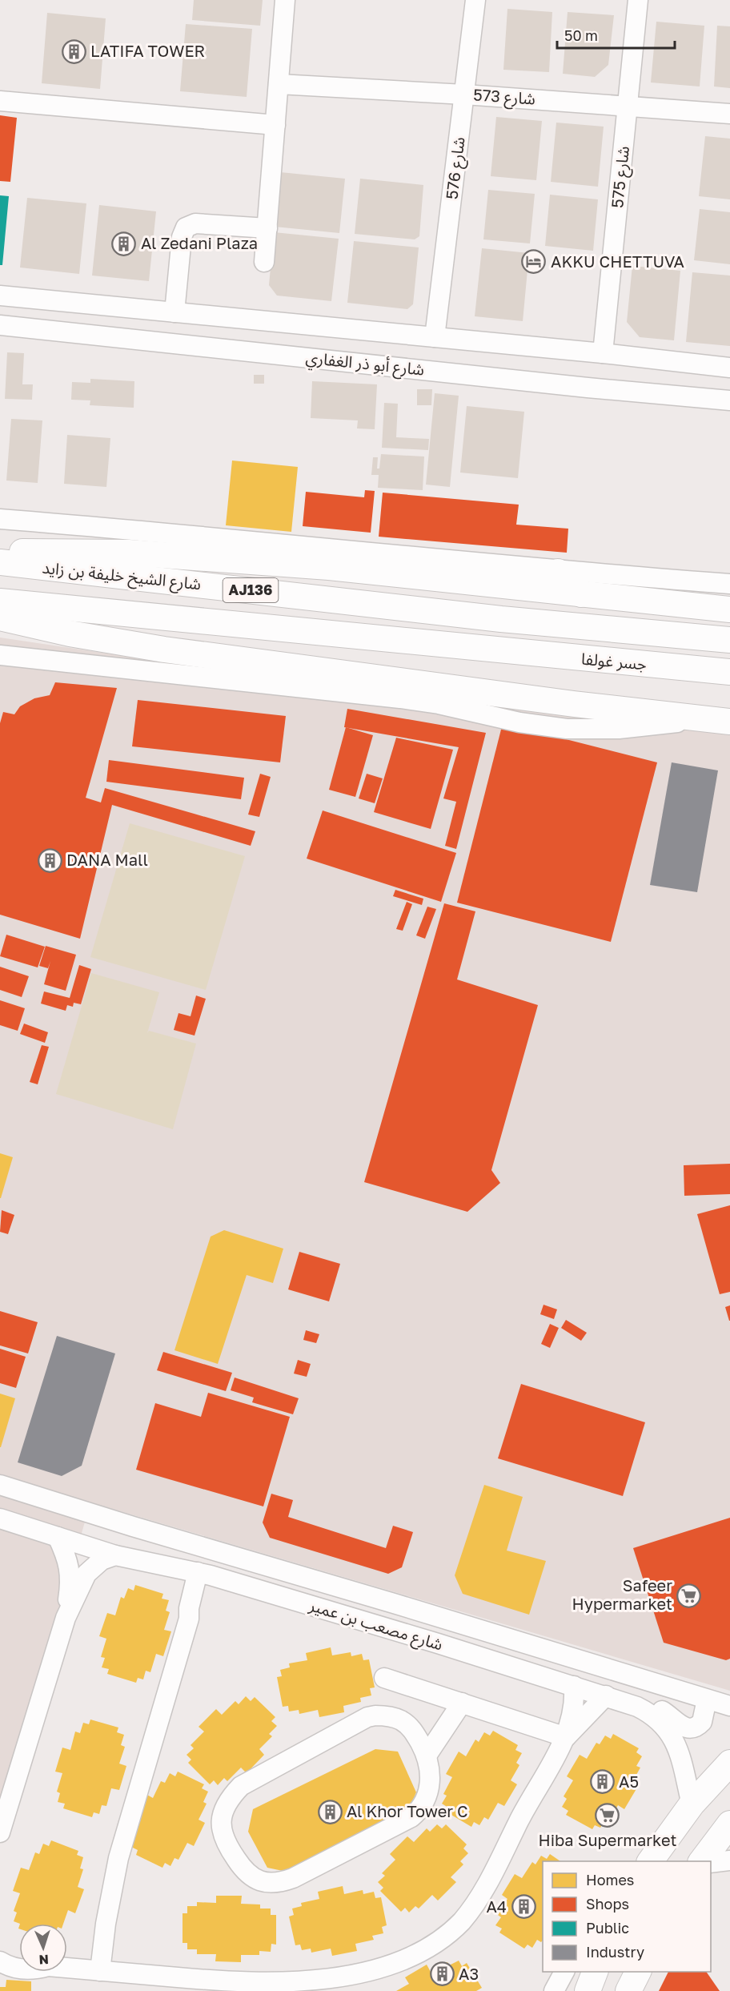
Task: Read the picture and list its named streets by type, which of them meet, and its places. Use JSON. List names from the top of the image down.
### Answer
{
  "streets": {
    "main road": ["شارع الشيخ خليفة بن زايد", "AJ136", "جسر غولفا"],
    "street": [
      "شارع 573",
      "شارع 576",
      "شارع 575",
      "شارع أبو ذر الغفاري",
      "شارع مصعب بن عمير"
    ]
  },
  "crossings": [
    ["شارع 573", "شارع 576"],
    ["شارع 573", "شارع 575"],
    ["شارع 576", "شارع أبو ذر الغفاري"],
    ["شارع 575", "شارع أبو ذر الغفاري"],
    ["شارع الشيخ خليفة بن زايد", "جسر غولفا"]
  ],
  "places": {
    "building": [
      "LATIFA TOWER",
      "Al Zedani Plaza",
      "DANA Mall",
      "A5",
      "Al Khor Tower C",
      "A4",
      "A3"
    ],
    "hotel": ["AKKU CHETTUVA"],
    "supermarket": ["Safeer Hypermarket", "Hiba Supermarket"]
  },
  "legend": [
    "Homes",
    "Shops",
    "Public",
    "Industry"
  ],
  "scale_bar": "50 m",
  "north": "bottom"
}
